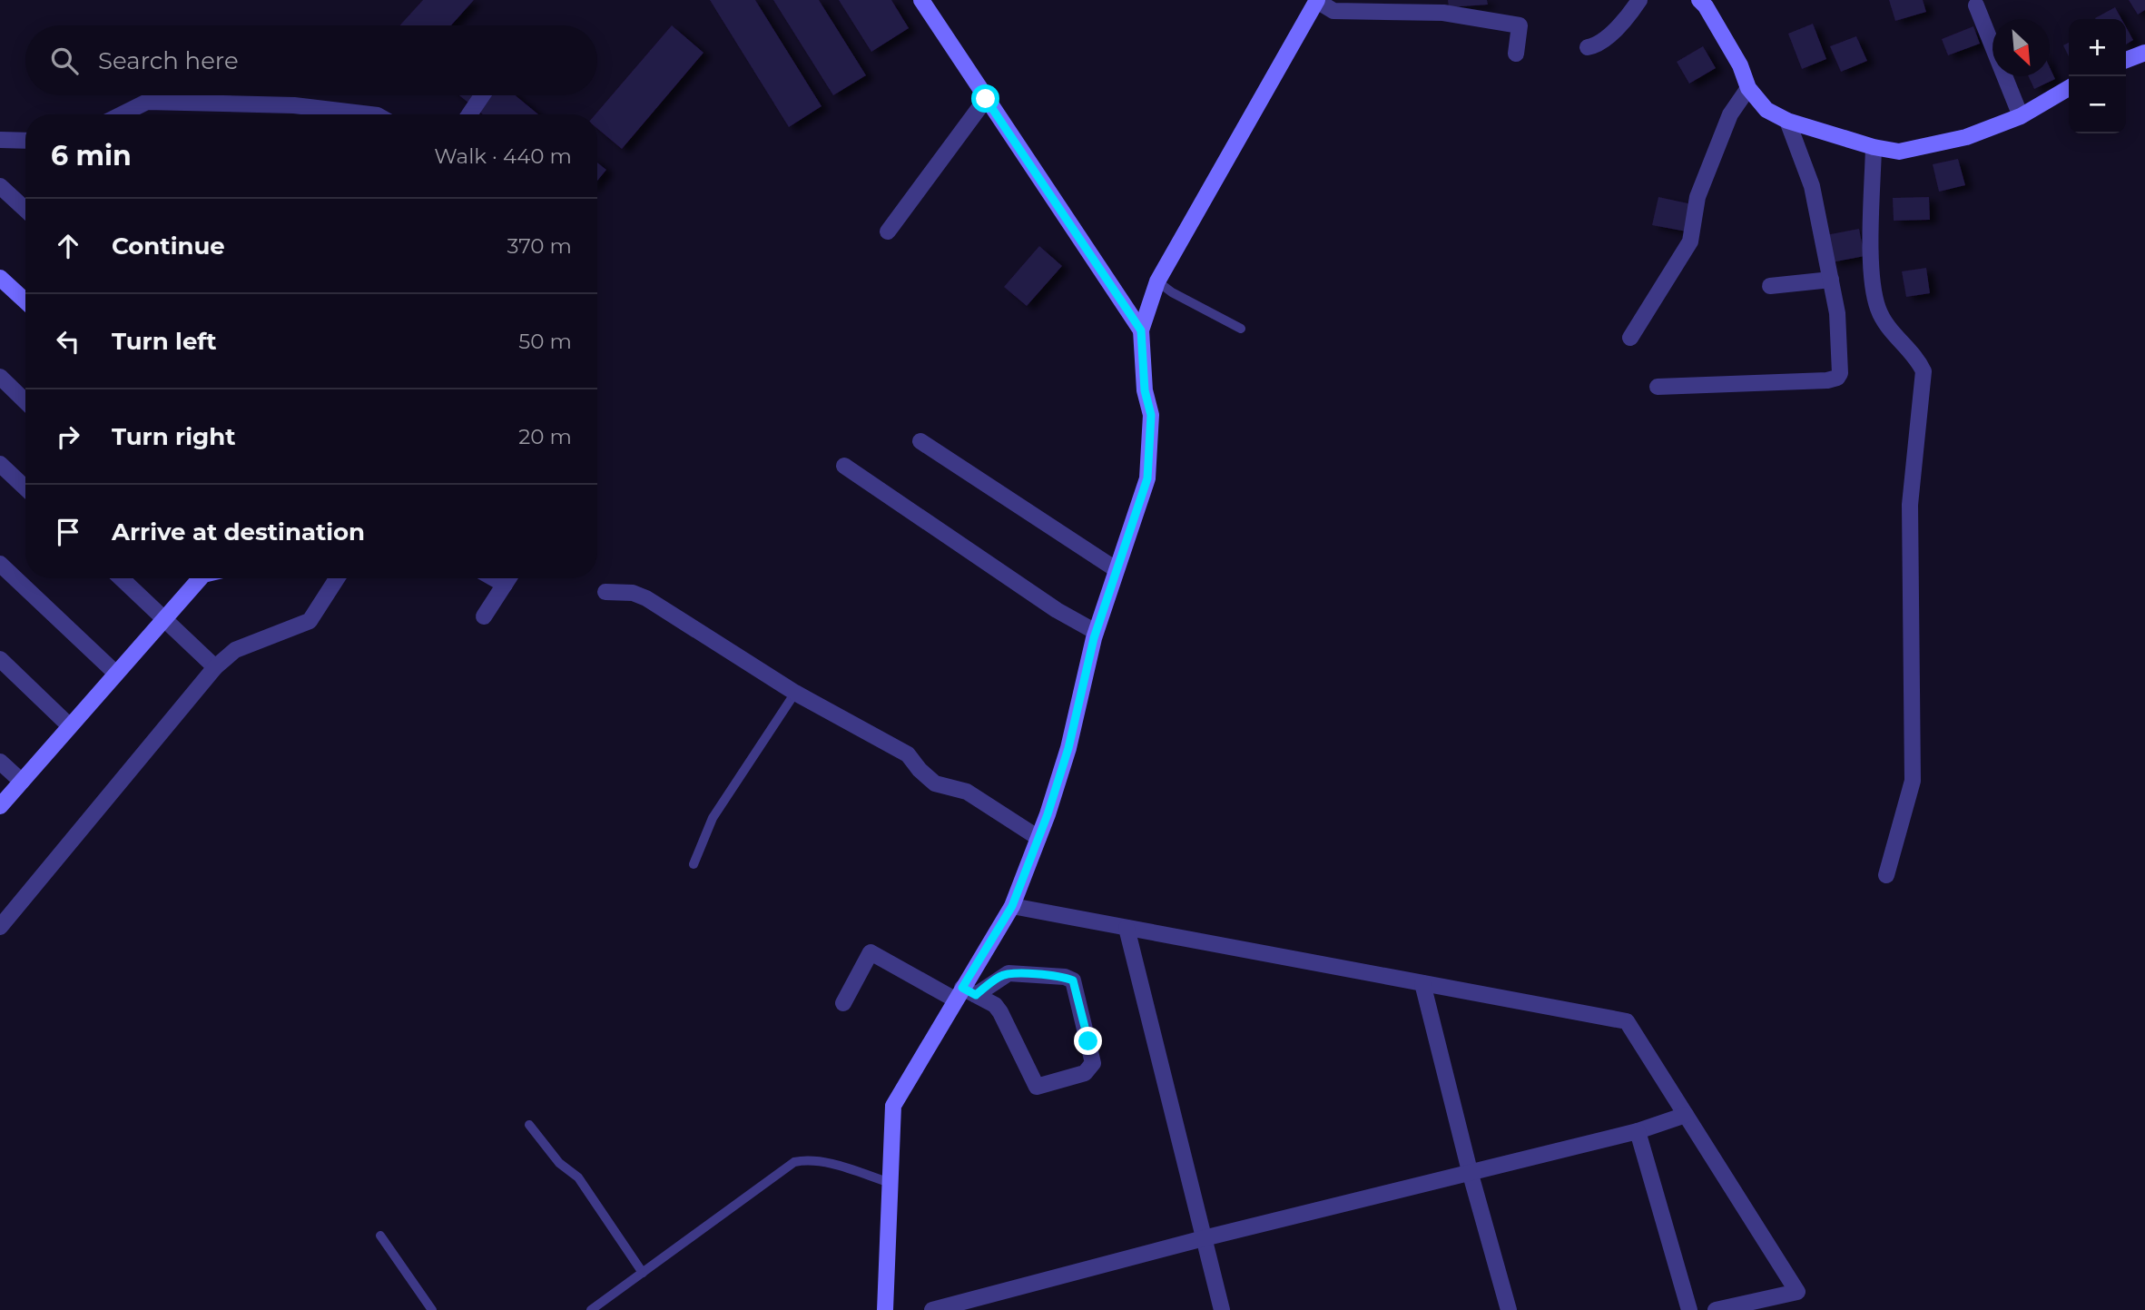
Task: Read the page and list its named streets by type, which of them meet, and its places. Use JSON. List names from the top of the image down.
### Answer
{
  "north": "bottom right",
  "page": {
    "map_buttons": ["+", "−"],
    "search": "Search here",
    "heading": ["6 min", "Walk · 440 m"],
    "list": [
      ["Continue", "370 m"],
      ["Turn left", "50 m"],
      ["Turn right", "20 m"],
      "Arrive at destination"
    ]
  }
}
